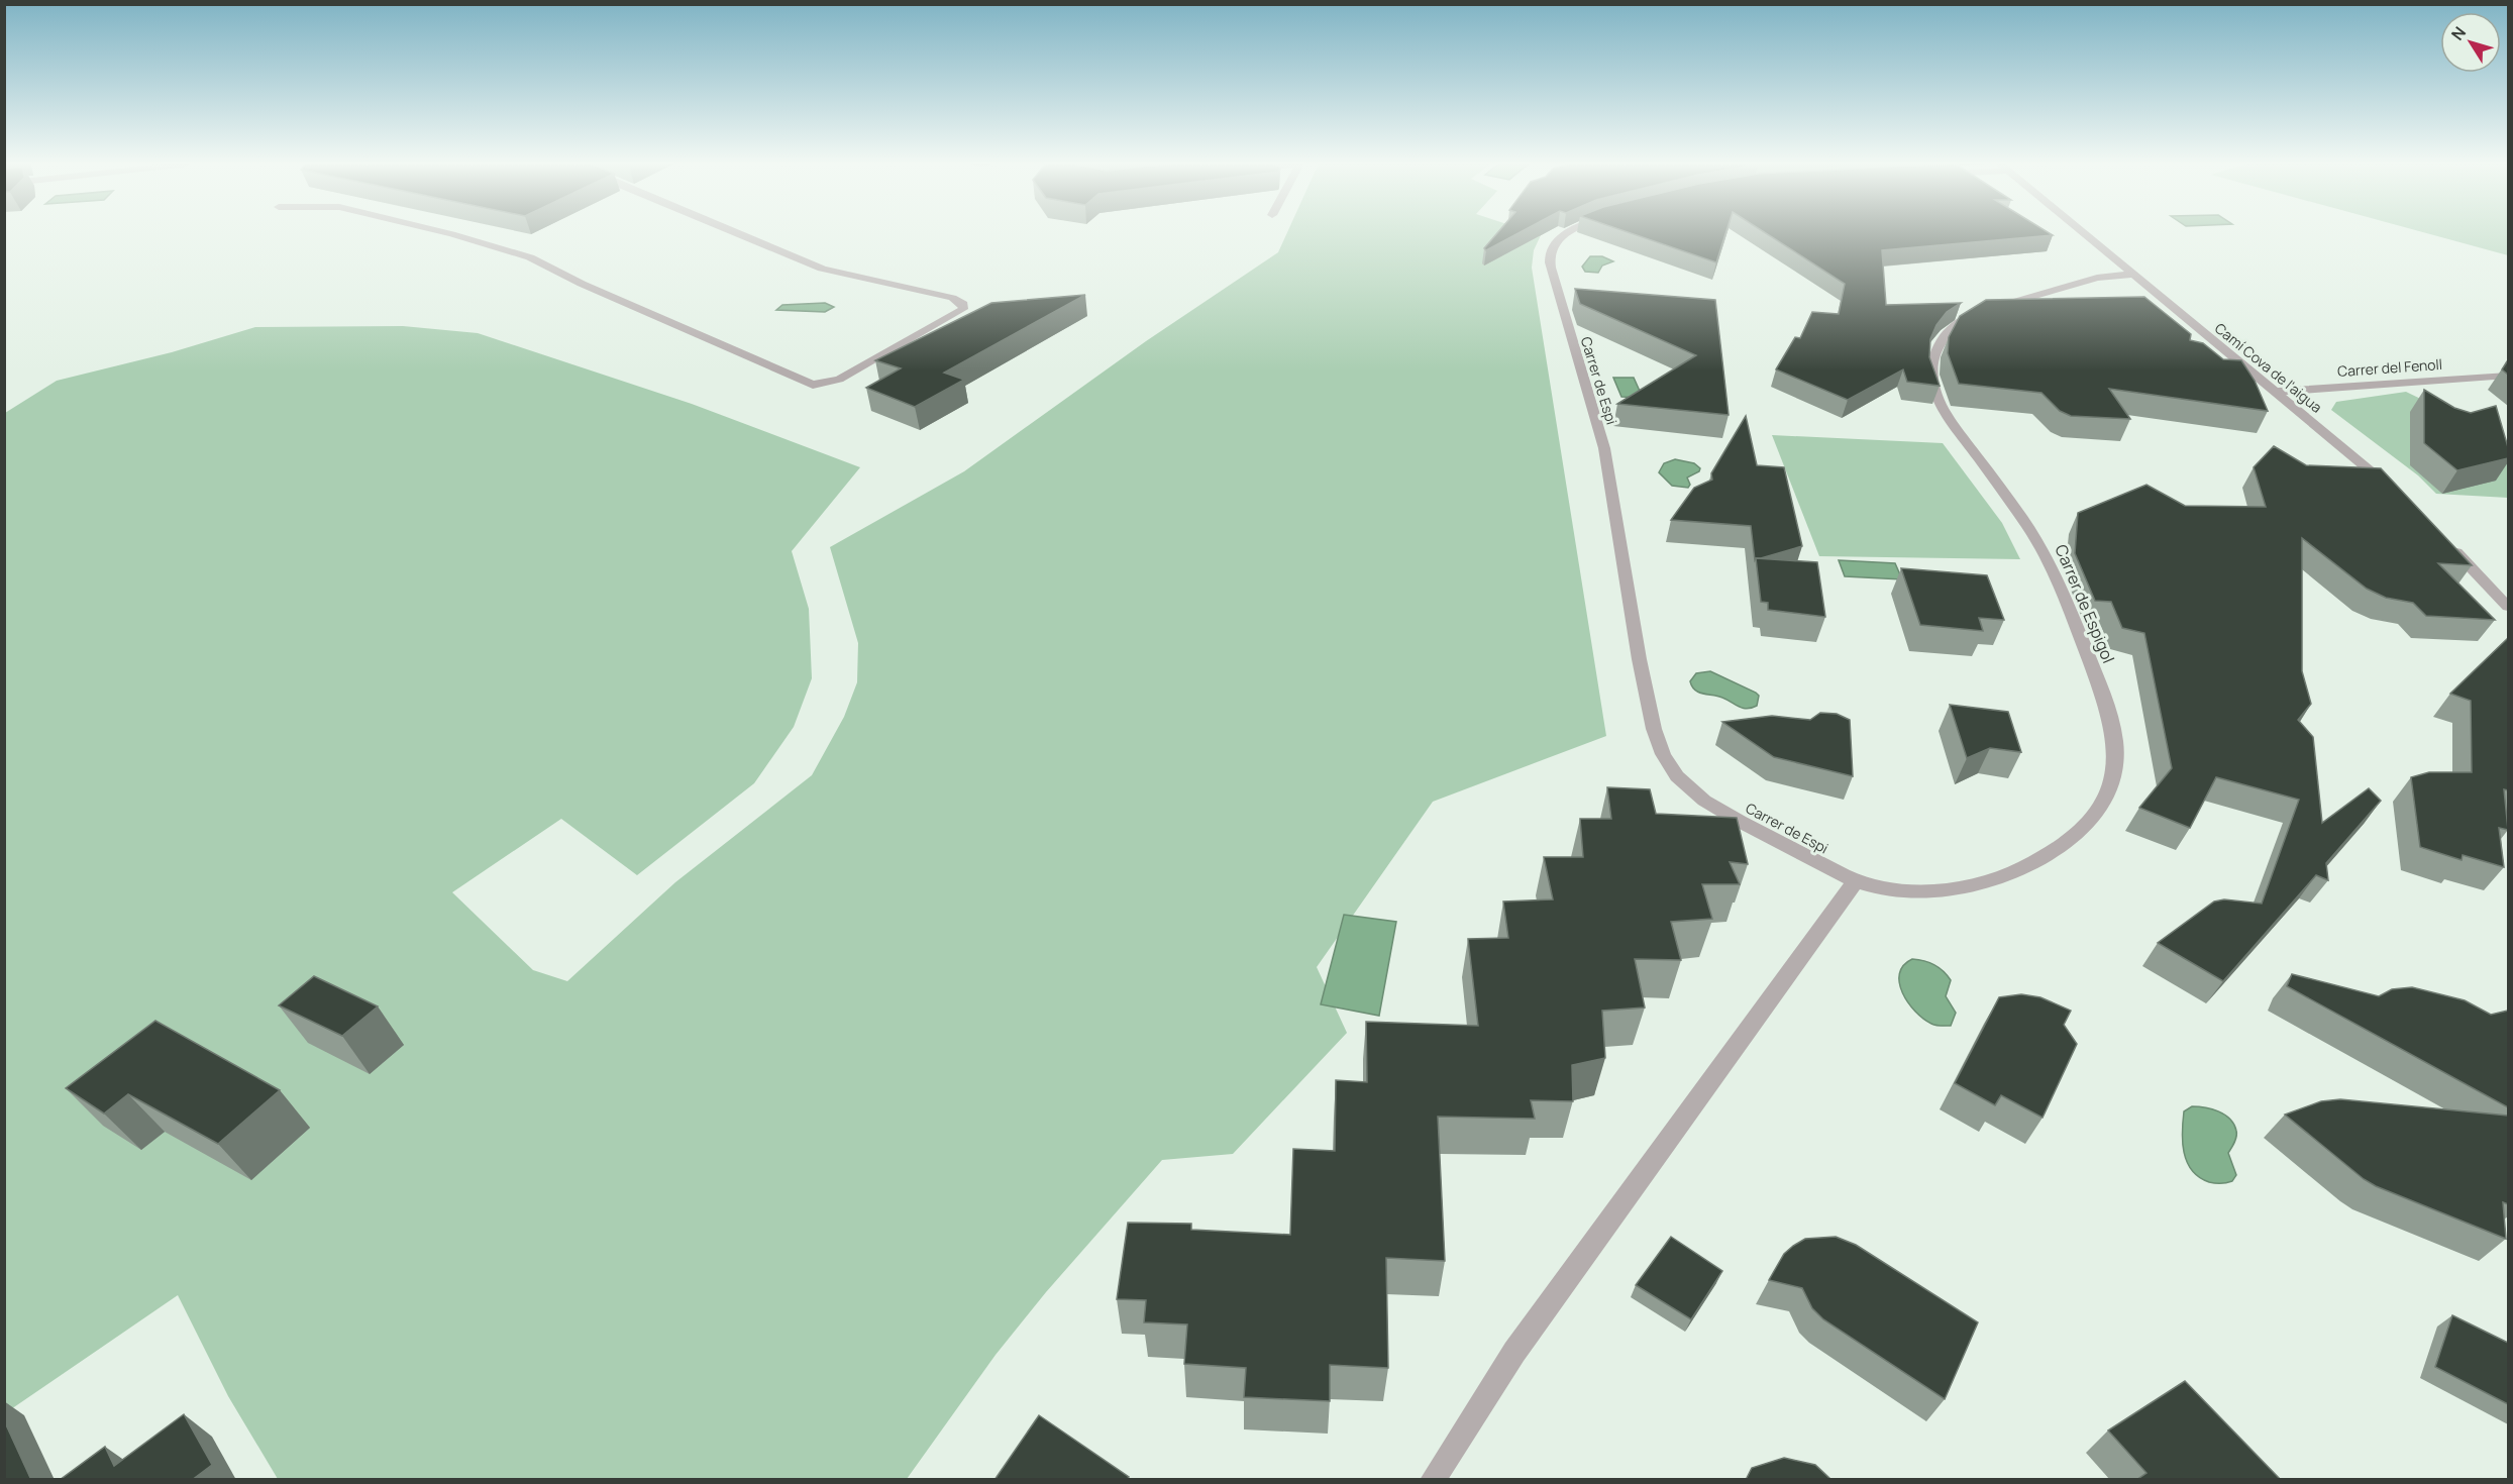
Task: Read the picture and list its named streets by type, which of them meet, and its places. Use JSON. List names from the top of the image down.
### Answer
{
  "streets": {
    "street": [
      "Camí Cova de l'aigua",
      "Carrer del Fenoll",
      "Carrer de Espi",
      "Carrer de Espigol"
    ]
  },
  "crossings": [
    ["Camí Cova de l'aigua", "Carrer del Fenoll"],
    ["Camí Cova de l'aigua", "Carrer de Espigol"],
    ["Carrer de Espi", "Carrer de Espigol"]
  ],
  "north": "top left"
}
